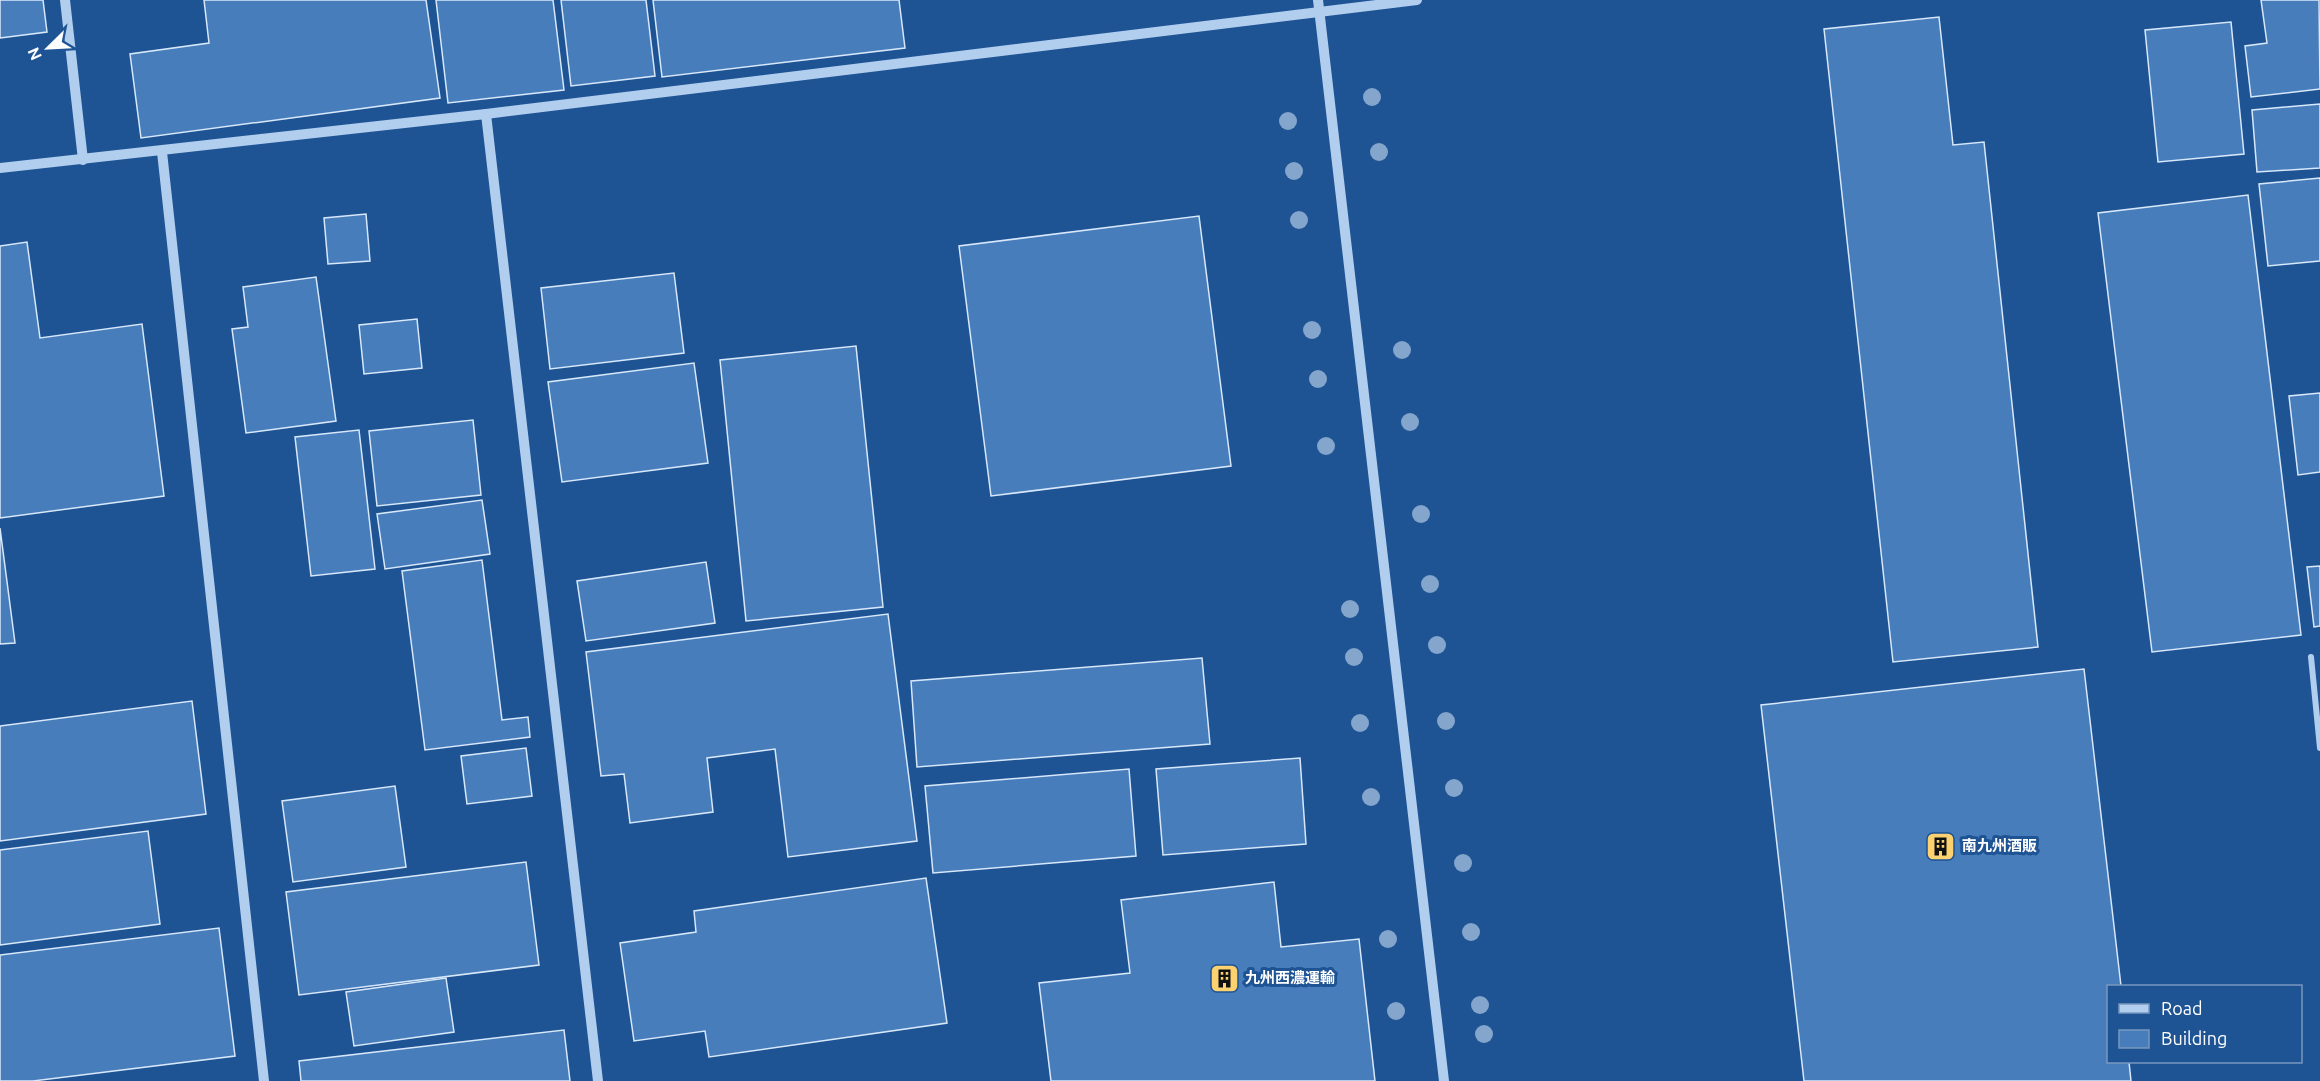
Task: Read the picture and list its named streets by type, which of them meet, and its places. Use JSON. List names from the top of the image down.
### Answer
{
  "places": {
    "building": ["南九州酒販", "九州西濃運輸"]
  },
  "legend": ["Road", "Building"],
  "north": "bottom left"
}
